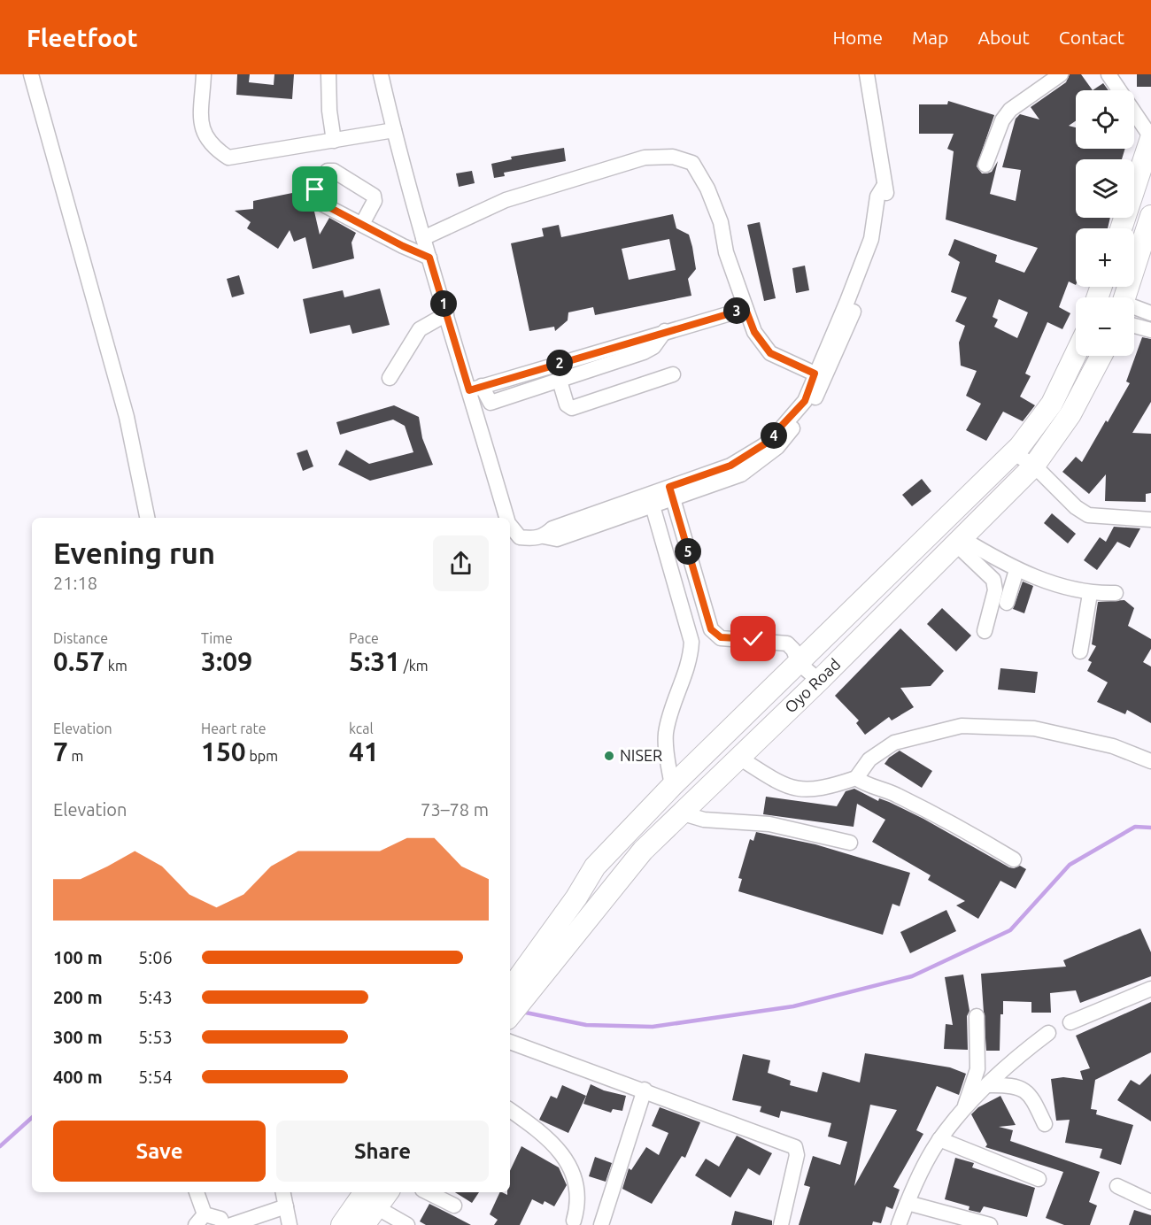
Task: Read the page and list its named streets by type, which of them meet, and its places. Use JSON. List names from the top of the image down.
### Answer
{
  "streets": {
    "highway": ["Oyo Road"]
  },
  "places": ["NISER"],
  "page": {
    "header": "Fleetfoot",
    "nav": [
      "Home",
      "Map",
      "About",
      "Contact"
    ],
    "map_buttons": ["+", "−"],
    "pins": [
      "1",
      "3",
      "2",
      "4",
      "5"
    ],
    "heading": ["Evening run", "21:18"],
    "stats": [
      ["Distance", "0.57 km"],
      ["Time", "3:09"],
      ["Pace", "5:31 /km"],
      ["Elevation", "7 m"],
      ["Heart rate", "150 bpm"],
      ["kcal", "41"]
    ],
    "chart": ["Elevation", "73–78 m"],
    "list": [
      {
        "name": "100 m",
        "note": "5:06"
      },
      {
        "name": "200 m",
        "note": "5:43"
      },
      {
        "name": "300 m",
        "note": "5:53"
      },
      {
        "name": "400 m",
        "note": "5:54"
      }
    ],
    "buttons": ["Save", "Share"]
  }
}
